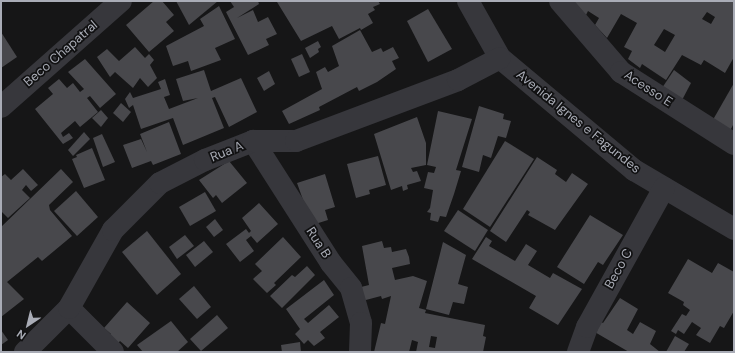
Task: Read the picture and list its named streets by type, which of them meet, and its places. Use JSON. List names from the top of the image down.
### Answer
{
  "streets": {
    "street": [
      "Beco Chapatral",
      "Acesso E",
      "Avenida Ignes e Fagundes",
      "Rua A",
      "Rua B",
      "Beco C"
    ]
  },
  "crossings": [
    ["Avenida Ignes e Fagundes", "Rua A"],
    ["Avenida Ignes e Fagundes", "Beco C"],
    ["Rua A", "Rua B"]
  ],
  "north": "bottom left"
}
